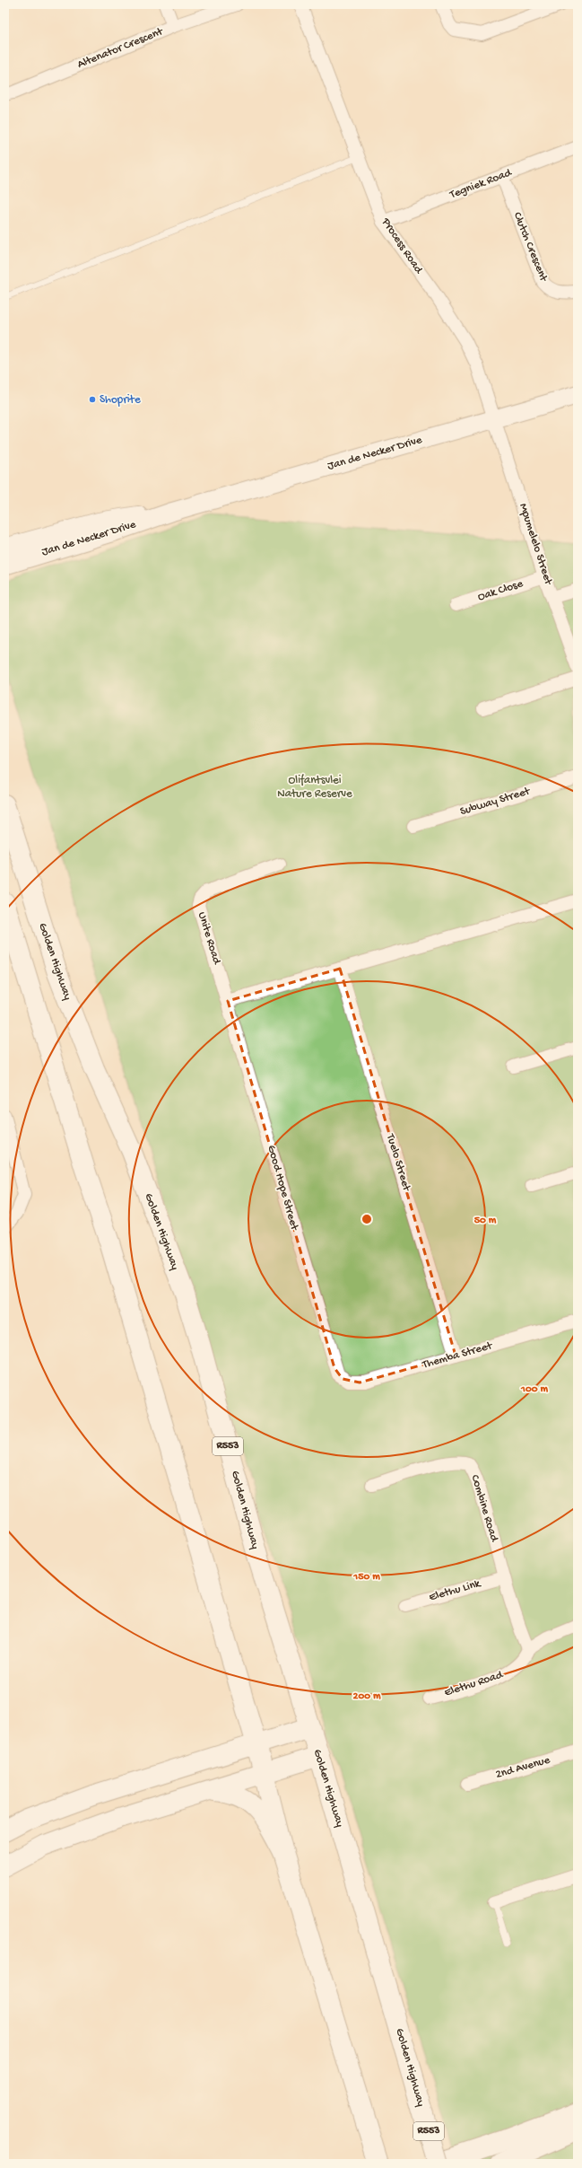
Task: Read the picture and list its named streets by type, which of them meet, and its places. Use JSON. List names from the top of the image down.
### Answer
{
  "streets": {
    "main road": ["Jan de Necker Drive", "Golden Highway", "R553"],
    "street": [
      "Altenator Crescent",
      "Tegniek Road",
      "Process Road",
      "Clutch Crescent",
      "Mpumelelo Street",
      "Oak Close",
      "Subway Street",
      "Unite Road",
      "Tuelo Street",
      "Good Hope Street",
      "Themba Street",
      "Combine Road",
      "Elethu Link",
      "Elethu Road",
      "2nd Avenue"
    ]
  },
  "crossings": [
    ["Tegniek Road", "Process Road"],
    ["Tegniek Road", "Clutch Crescent"],
    ["Process Road", "Jan de Necker Drive"],
    ["Process Road", "Mpumelelo Street"],
    ["Jan de Necker Drive", "Mpumelelo Street"],
    ["Mpumelelo Street", "Oak Close"],
    ["Unite Road", "Good Hope Street"],
    ["Tuelo Street", "Themba Street"],
    ["Good Hope Street", "Themba Street"],
    ["Combine Road", "Elethu Link"],
    ["Combine Road", "Elethu Road"]
  ],
  "parks": ["Olifantsvlei Nature Reserve"],
  "places": ["Shoprite"],
  "rings": [
    "50 m",
    "100 m",
    "150 m",
    "200 m"
  ]
}
